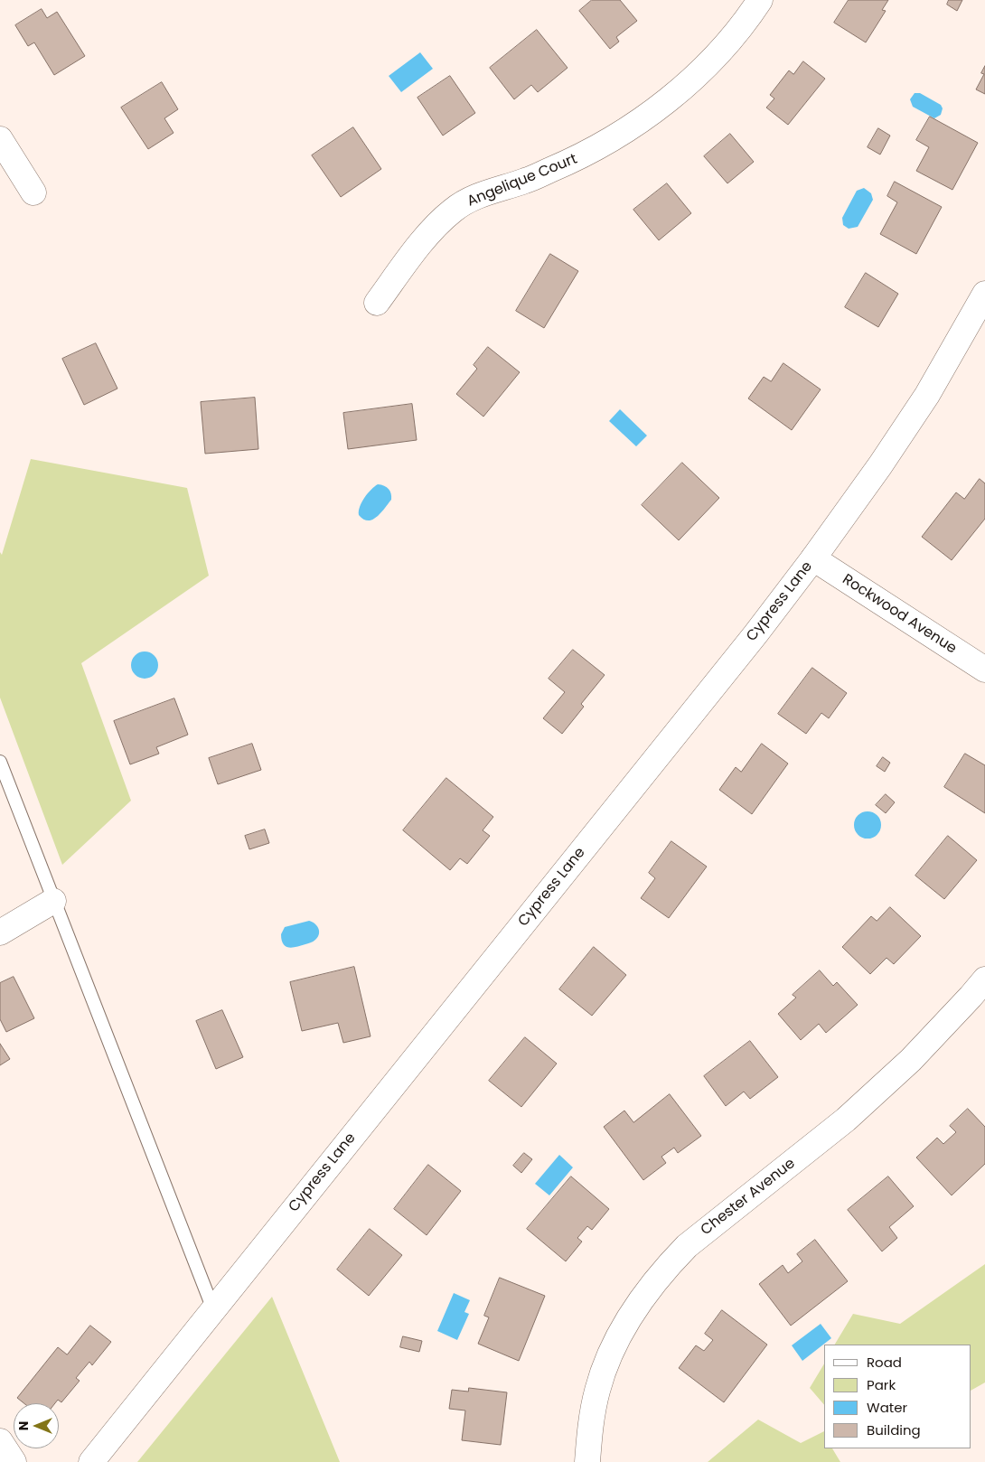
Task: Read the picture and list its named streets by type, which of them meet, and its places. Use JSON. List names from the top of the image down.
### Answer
{
  "streets": {
    "street": [
      "Angelique Court",
      "Cypress Lane",
      "Rockwood Avenue",
      "Chester Avenue"
    ]
  },
  "crossings": [
    ["Cypress Lane", "Rockwood Avenue"]
  ],
  "legend": [
    "Road",
    "Park",
    "Water",
    "Building"
  ],
  "north": "left"
}
